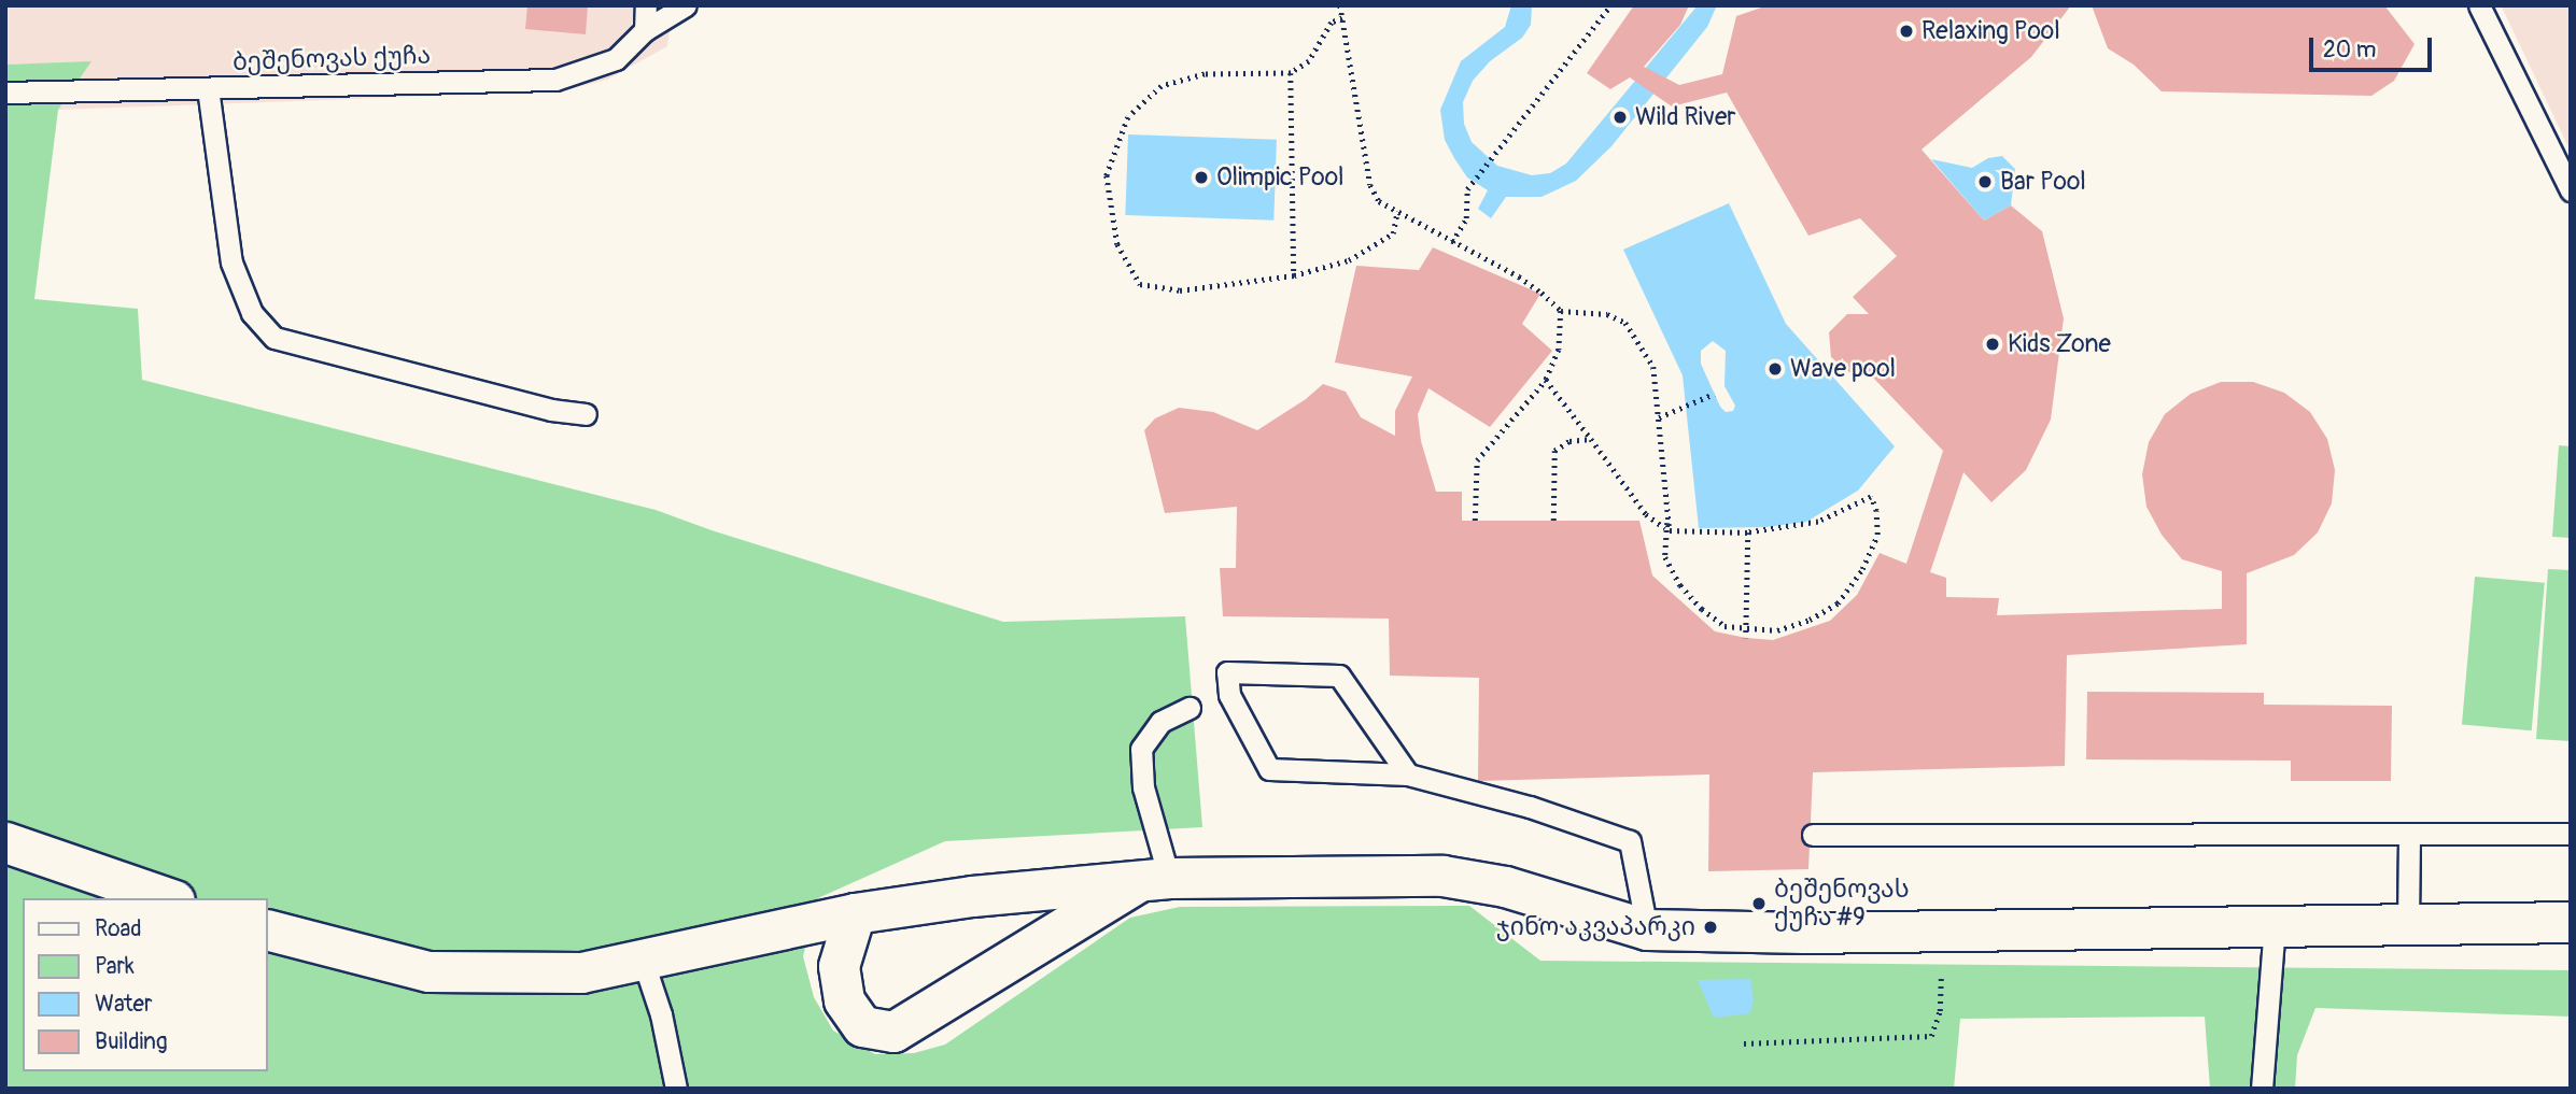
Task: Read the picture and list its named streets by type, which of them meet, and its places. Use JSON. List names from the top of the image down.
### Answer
{
  "streets": {
    "lane": ["ბეშენოვას ქუჩა"]
  },
  "places": [
    "Relaxing Pool",
    "Wild River",
    "Olimpic Pool",
    "Bar Pool",
    "Kids Zone",
    "Wave pool",
    "ბეშენოვას ქუჩა #9",
    "ჯინო აკვაპარკი"
  ],
  "legend": [
    "Road",
    "Park",
    "Water",
    "Building"
  ],
  "scale_bar": "20 m"
}
